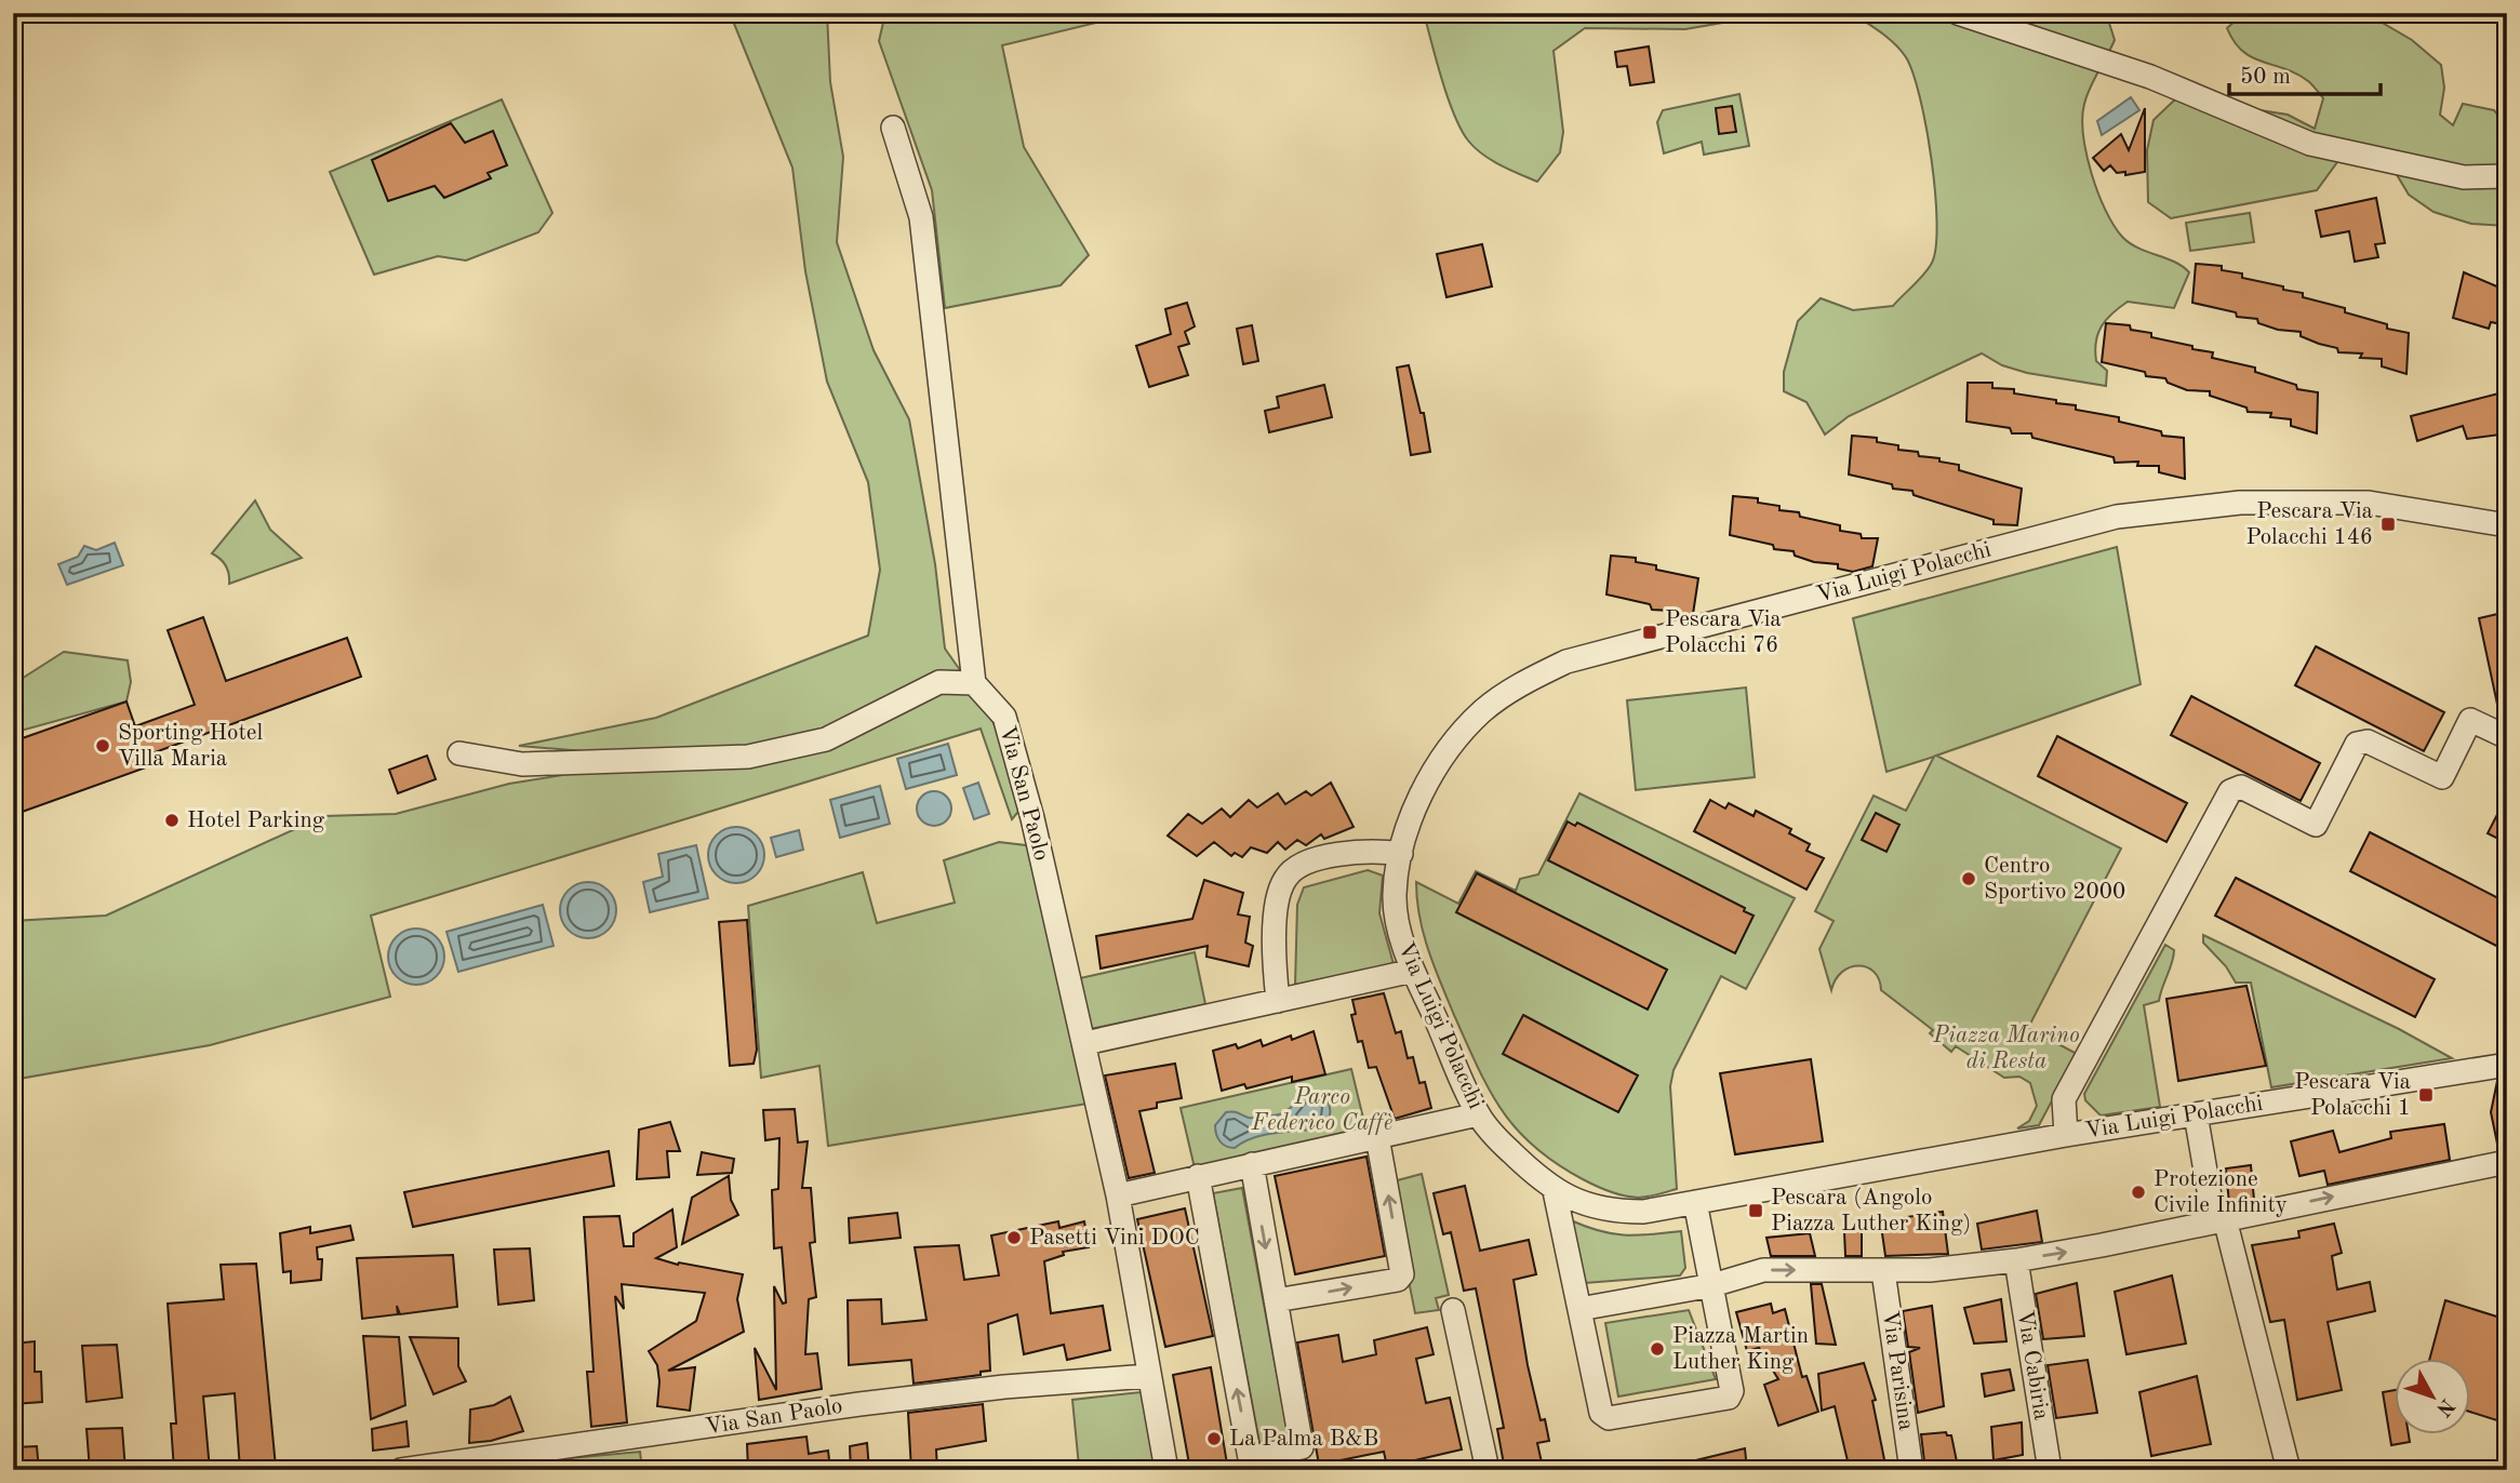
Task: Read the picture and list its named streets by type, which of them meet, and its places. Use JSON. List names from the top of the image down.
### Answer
{
  "streets": {
    "street": [
      "Via Luigi Polacchi",
      "Via San Paolo",
      "Via Cabiria",
      "Via Parisina"
    ]
  },
  "parks": ["Piazza Marino di Resta", "Parco Federico Caffè"],
  "places": {
    "transit": [
      "Pescara Via Polacchi 146",
      "Pescara Via Polacchi 76",
      "Pescara Via Polacchi 1",
      "Pescara (Angolo Piazza Luther King)"
    ],
    "other": [
      "Sporting Hotel Villa Maria",
      "Hotel Parking",
      "Centro Sportivo 2000",
      "Protezione Civile Infinity",
      "Pasetti Vini DOC",
      "Piazza Martin Luther King",
      "La Palma B&B"
    ]
  },
  "scale_bar": "50 m",
  "north": "bottom right"
}
